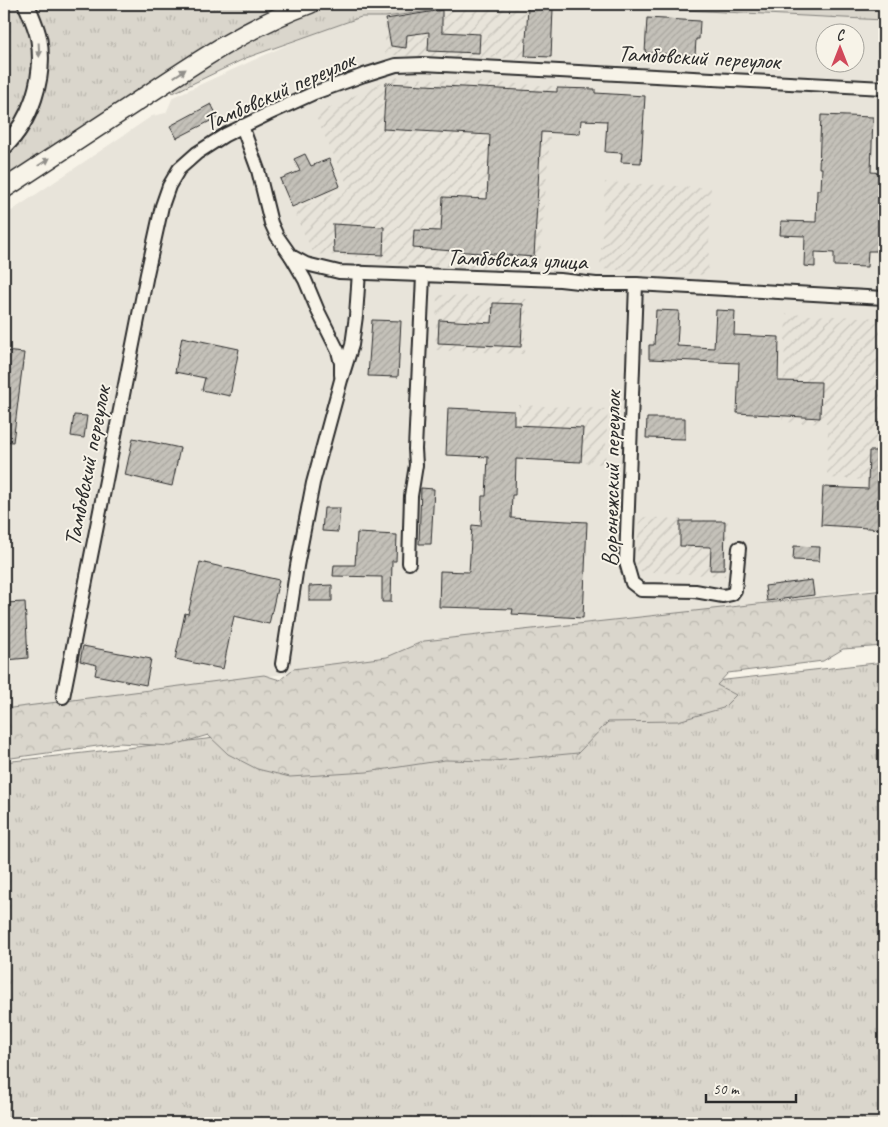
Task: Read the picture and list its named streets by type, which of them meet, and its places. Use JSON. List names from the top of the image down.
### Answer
{
  "streets": {
    "street": ["Тамбовский переулок", "Тамбовская улица", "Воронежский переулок"]
  },
  "crossings": [
    ["Тамбовская улица", "Воронежский переулок"]
  ],
  "scale_bar": "50 m",
  "north": "top"
}
